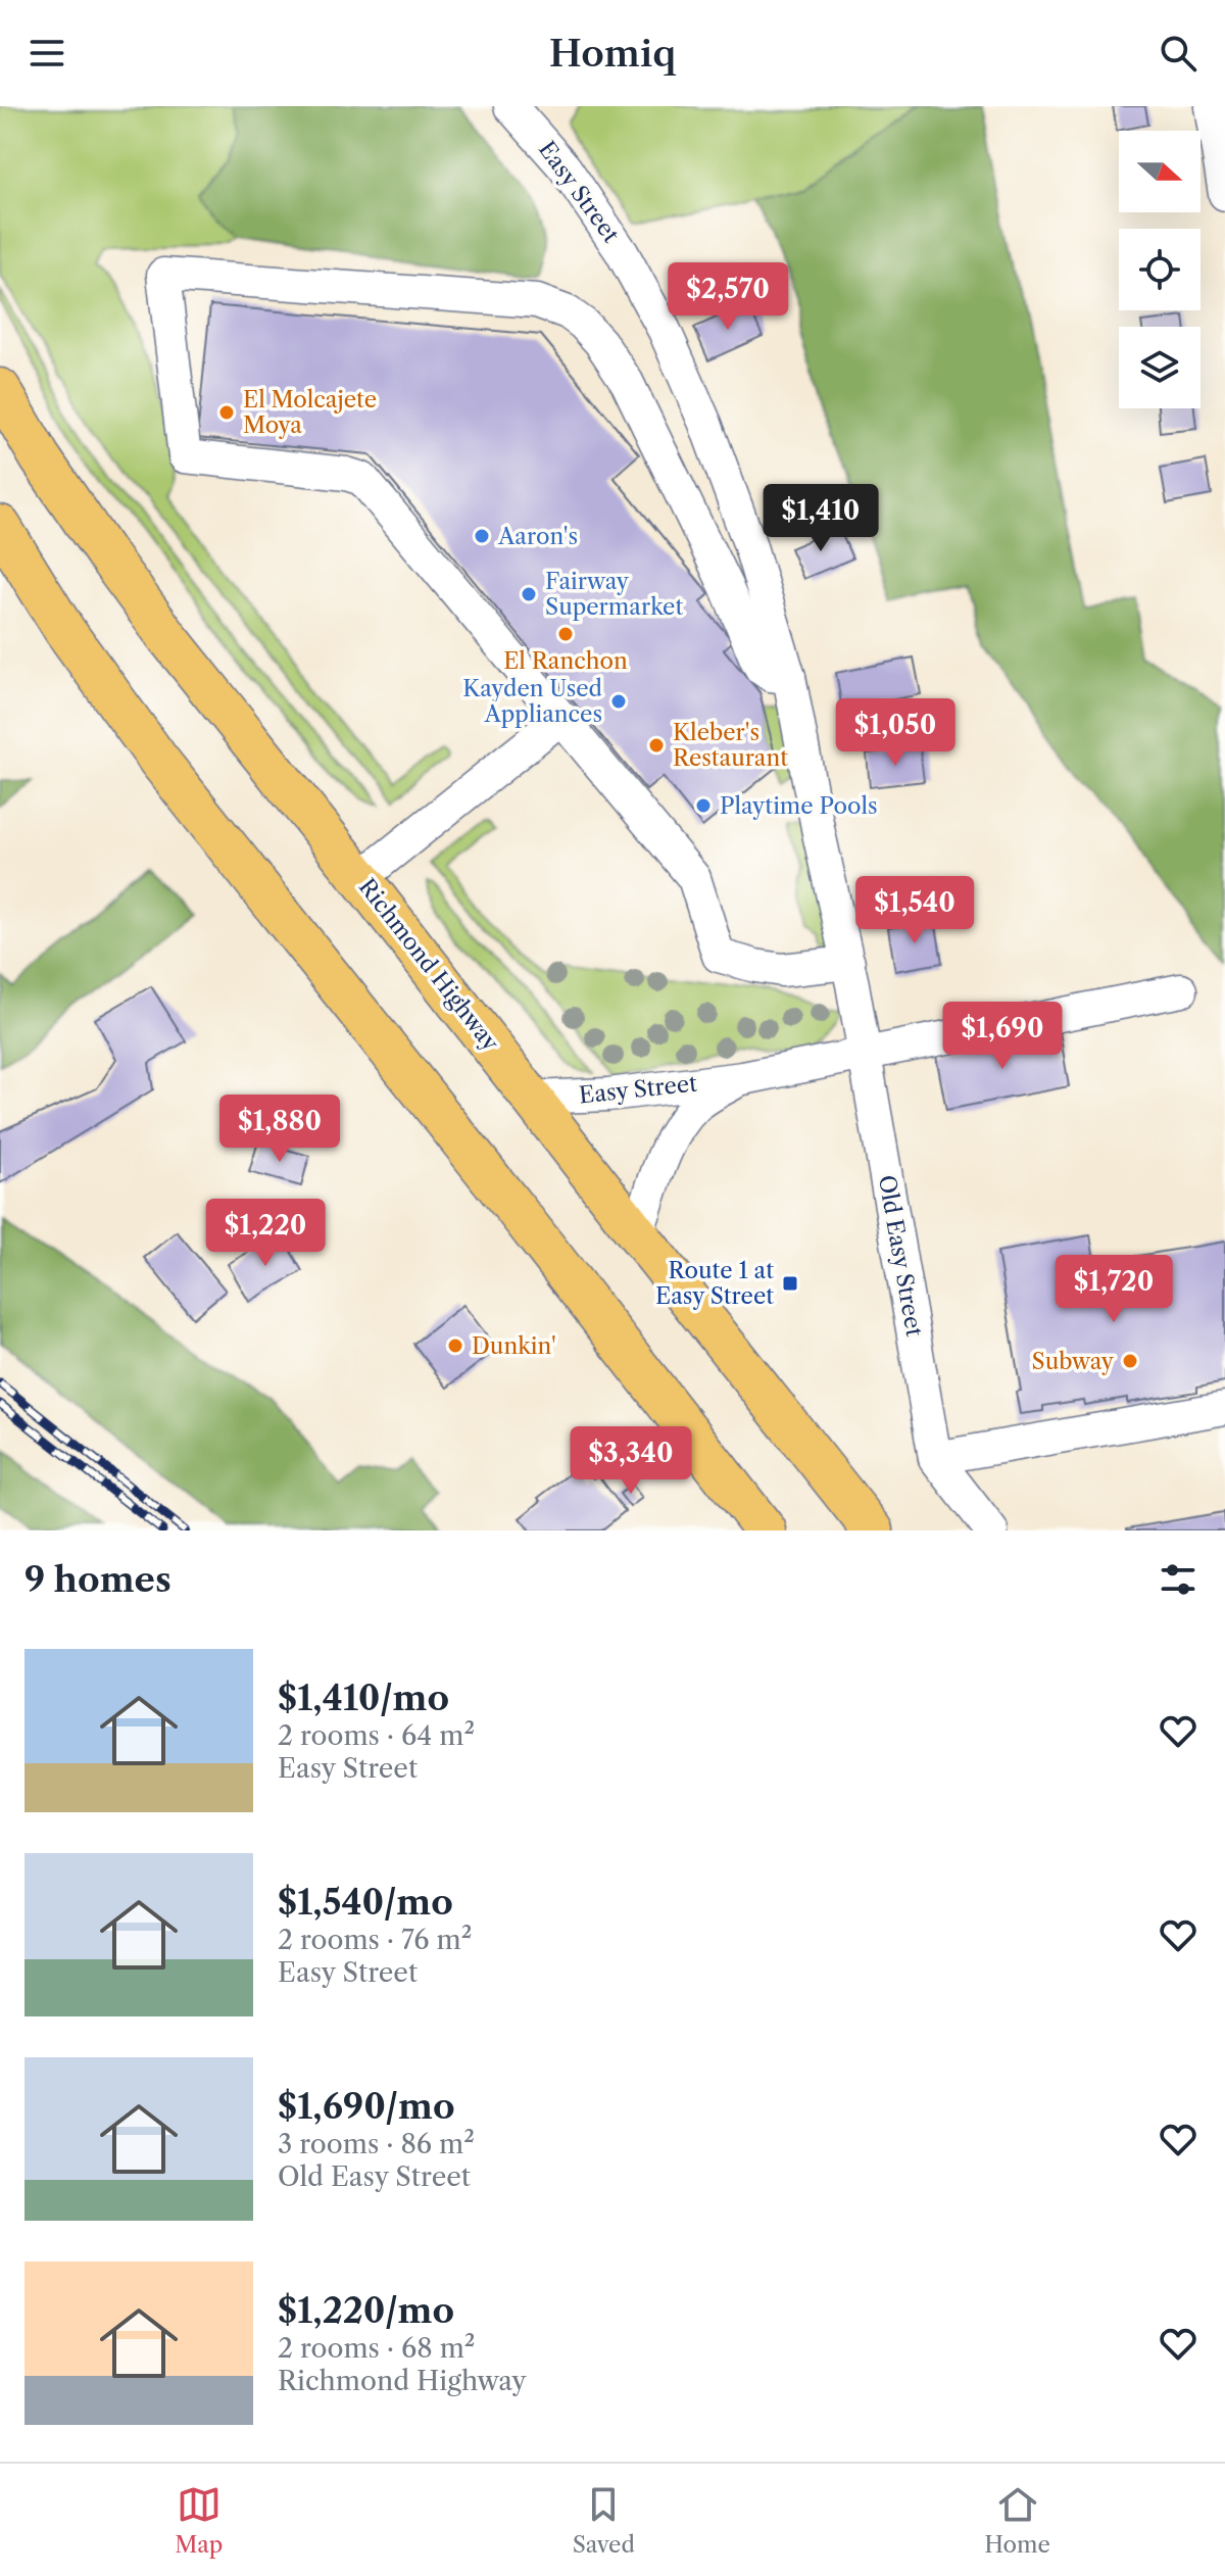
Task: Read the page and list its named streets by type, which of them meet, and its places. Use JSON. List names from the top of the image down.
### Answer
{
  "streets": {
    "main road": ["Richmond Highway"],
    "street": ["Easy Street", "Old Easy Street"]
  },
  "crossings": [
    ["Easy Street", "Richmond Highway"],
    ["Easy Street", "Old Easy Street"]
  ],
  "places": {
    "other": [
      "El Molcajete Moya",
      "Aaron's",
      "Fairway Supermarket",
      "El Ranchon",
      "Kayden Used Appliances",
      "Kleber's Restaurant",
      "Playtime Pools",
      "Dunkin'",
      "Subway"
    ],
    "transit": ["Route 1 at Easy Street"]
  },
  "north": "right",
  "page": {
    "header": "Homiq",
    "price": [
      "$2,570",
      "$1,410",
      "$1,050",
      "$1,540",
      "$1,690",
      "$1,880",
      "$1,220",
      "$1,720",
      "$3,340"
    ],
    "heading": "9 homes",
    "list": [
      {
        "name": "$1,410/mo",
        "note": "2 rooms · 64 m² · Easy Street"
      },
      {
        "name": "$1,540/mo",
        "note": "2 rooms · 76 m² · Easy Street"
      },
      {
        "name": "$1,690/mo",
        "note": "3 rooms · 86 m² · Old Easy Street"
      },
      {
        "name": "$1,220/mo",
        "note": "2 rooms · 68 m² · Richmond Highway"
      }
    ],
    "tabs": ["Map", "Saved", "Home"]
  }
}
